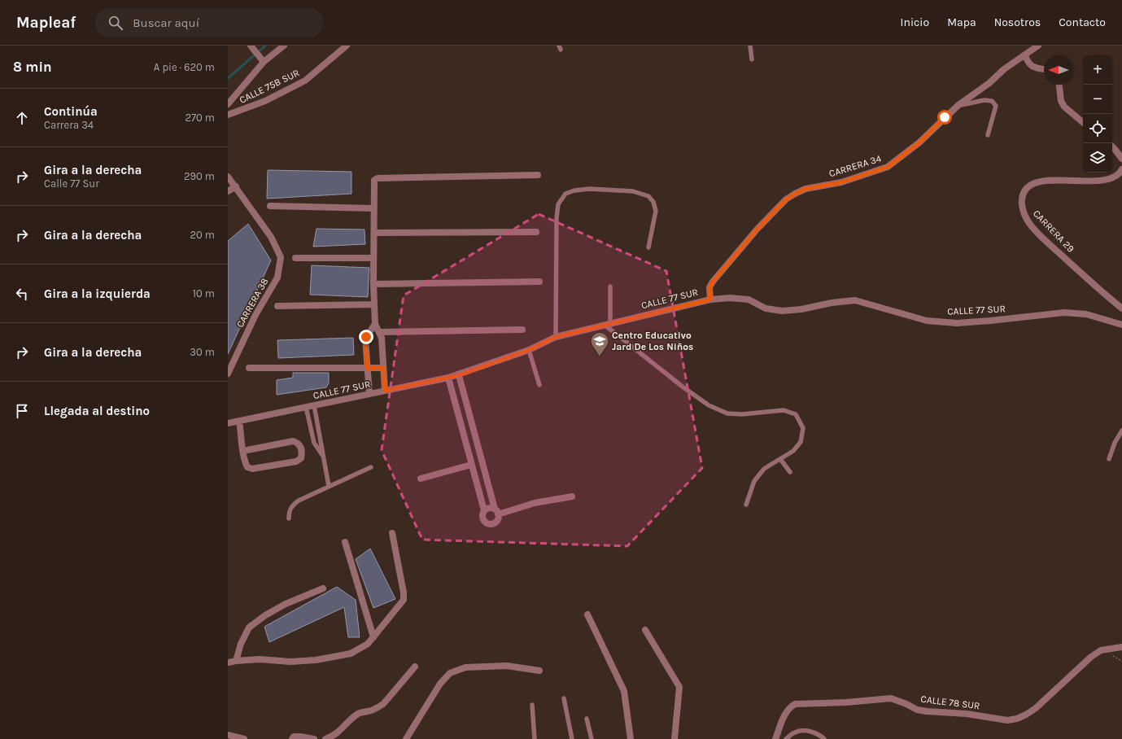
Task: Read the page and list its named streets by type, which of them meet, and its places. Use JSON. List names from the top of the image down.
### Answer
{
  "streets": {
    "street": [
      "CALLE 75B SUR",
      "CARRERA 34",
      "CARRERA 29",
      "CALLE 77 SUR",
      "CARRERA 38",
      "CALLE 78 SUR"
    ]
  },
  "crossings": [
    ["CARRERA 34", "CALLE 77 SUR"]
  ],
  "places": {
    "school or university": ["Centro Educativo Jard De Los Niños"]
  },
  "north": "left",
  "page": {
    "header": "Mapleaf",
    "search": "Buscar aquí",
    "nav": [
      "Inicio",
      "Mapa",
      "Nosotros",
      "Contacto"
    ],
    "heading": ["8 min", "A pie · 620 m"],
    "map_buttons": ["+", "−"],
    "list": [
      ["Continúa", "Carrera 34", "270 m"],
      ["Gira a la derecha", "Calle 77 Sur", "290 m"],
      ["Gira a la derecha", "20 m"],
      ["Gira a la izquierda", "10 m"],
      ["Gira a la derecha", "30 m"],
      "Llegada al destino"
    ]
  }
}
